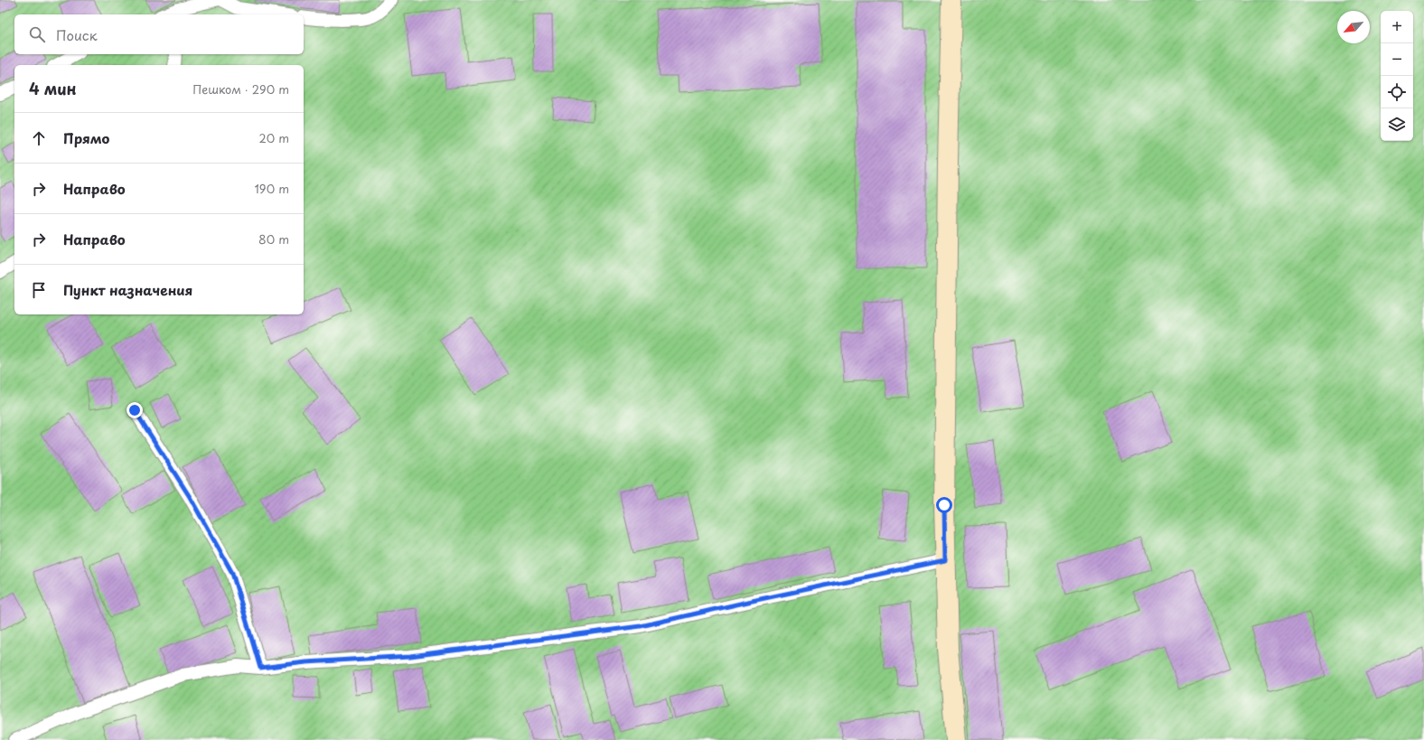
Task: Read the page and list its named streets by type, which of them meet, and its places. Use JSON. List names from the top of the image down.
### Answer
{
  "north": "bottom left",
  "page": {
    "map_buttons": ["+", "−"],
    "search": "Поиск",
    "heading": ["4 мин", "Пешком · 290 m"],
    "list": [
      ["Прямо", "20 m"],
      ["Направо", "190 m"],
      ["Направо", "80 m"],
      "Пункт назначения"
    ]
  }
}
